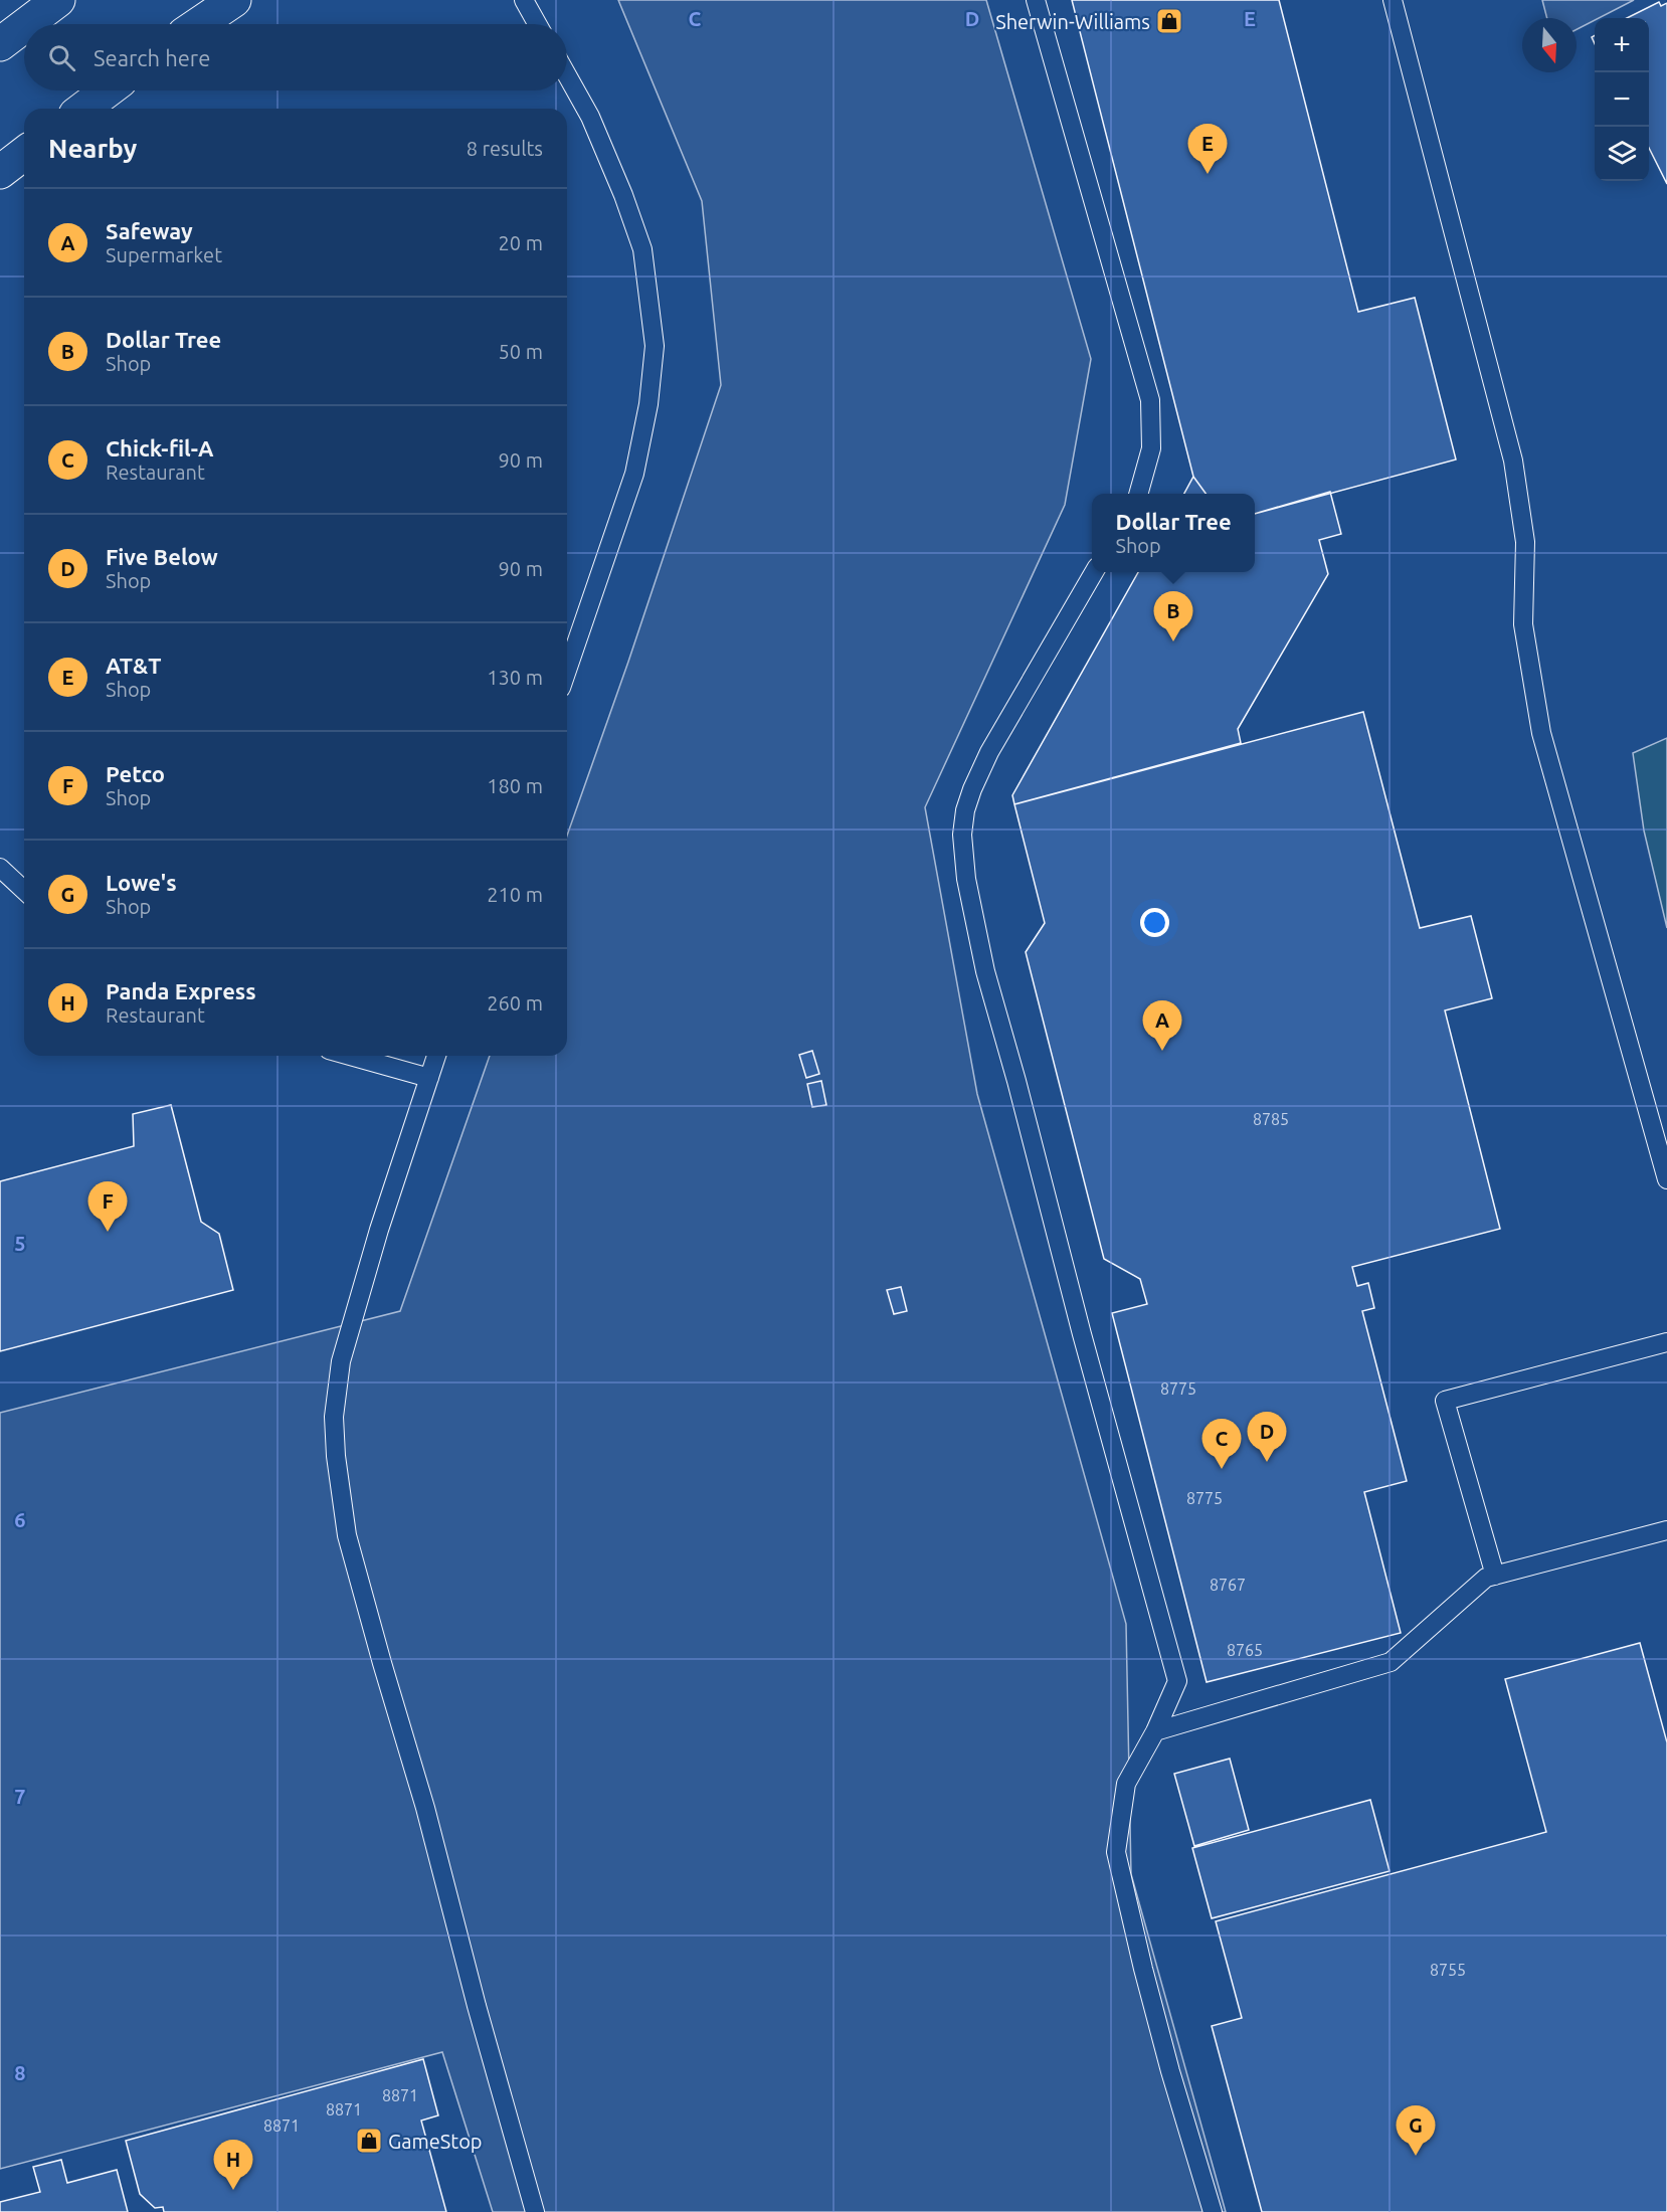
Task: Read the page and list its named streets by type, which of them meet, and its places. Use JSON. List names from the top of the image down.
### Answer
{
  "places": {
    "shop": ["Sherwin-Williams", "GameStop"]
  },
  "house_numbers": [
    "8785",
    "8775",
    "8775",
    "8767",
    "8765",
    "8755",
    "8871",
    "8871",
    "8871"
  ],
  "north": "bottom",
  "page": {
    "map_buttons": ["+", "−"],
    "search": "Search here",
    "heading": ["Nearby", "8 results"],
    "pins": [
      "E",
      "B",
      "A",
      "F",
      "D",
      "C",
      "G",
      "H"
    ],
    "list": [
      {
        "mark": "A",
        "name": "Safeway",
        "note": "Supermarket",
        "value": "20 m"
      },
      {
        "mark": "B",
        "name": "Dollar Tree",
        "note": "Shop",
        "value": "50 m"
      },
      {
        "mark": "C",
        "name": "Chick-fil-A",
        "note": "Restaurant",
        "value": "90 m"
      },
      {
        "mark": "D",
        "name": "Five Below",
        "note": "Shop",
        "value": "90 m"
      },
      {
        "mark": "E",
        "name": "AT&T",
        "note": "Shop",
        "value": "130 m"
      },
      {
        "mark": "F",
        "name": "Petco",
        "note": "Shop",
        "value": "180 m"
      },
      {
        "mark": "G",
        "name": "Lowe's",
        "note": "Shop",
        "value": "210 m"
      },
      {
        "mark": "H",
        "name": "Panda Express",
        "note": "Restaurant",
        "value": "260 m"
      }
    ],
    "popup": ["Dollar Tree", "Shop"]
  },
  "grid": {
    "columns": ["C", "D", "E"],
    "rows": [
      "5",
      "6",
      "7",
      "8"
    ]
  }
}
